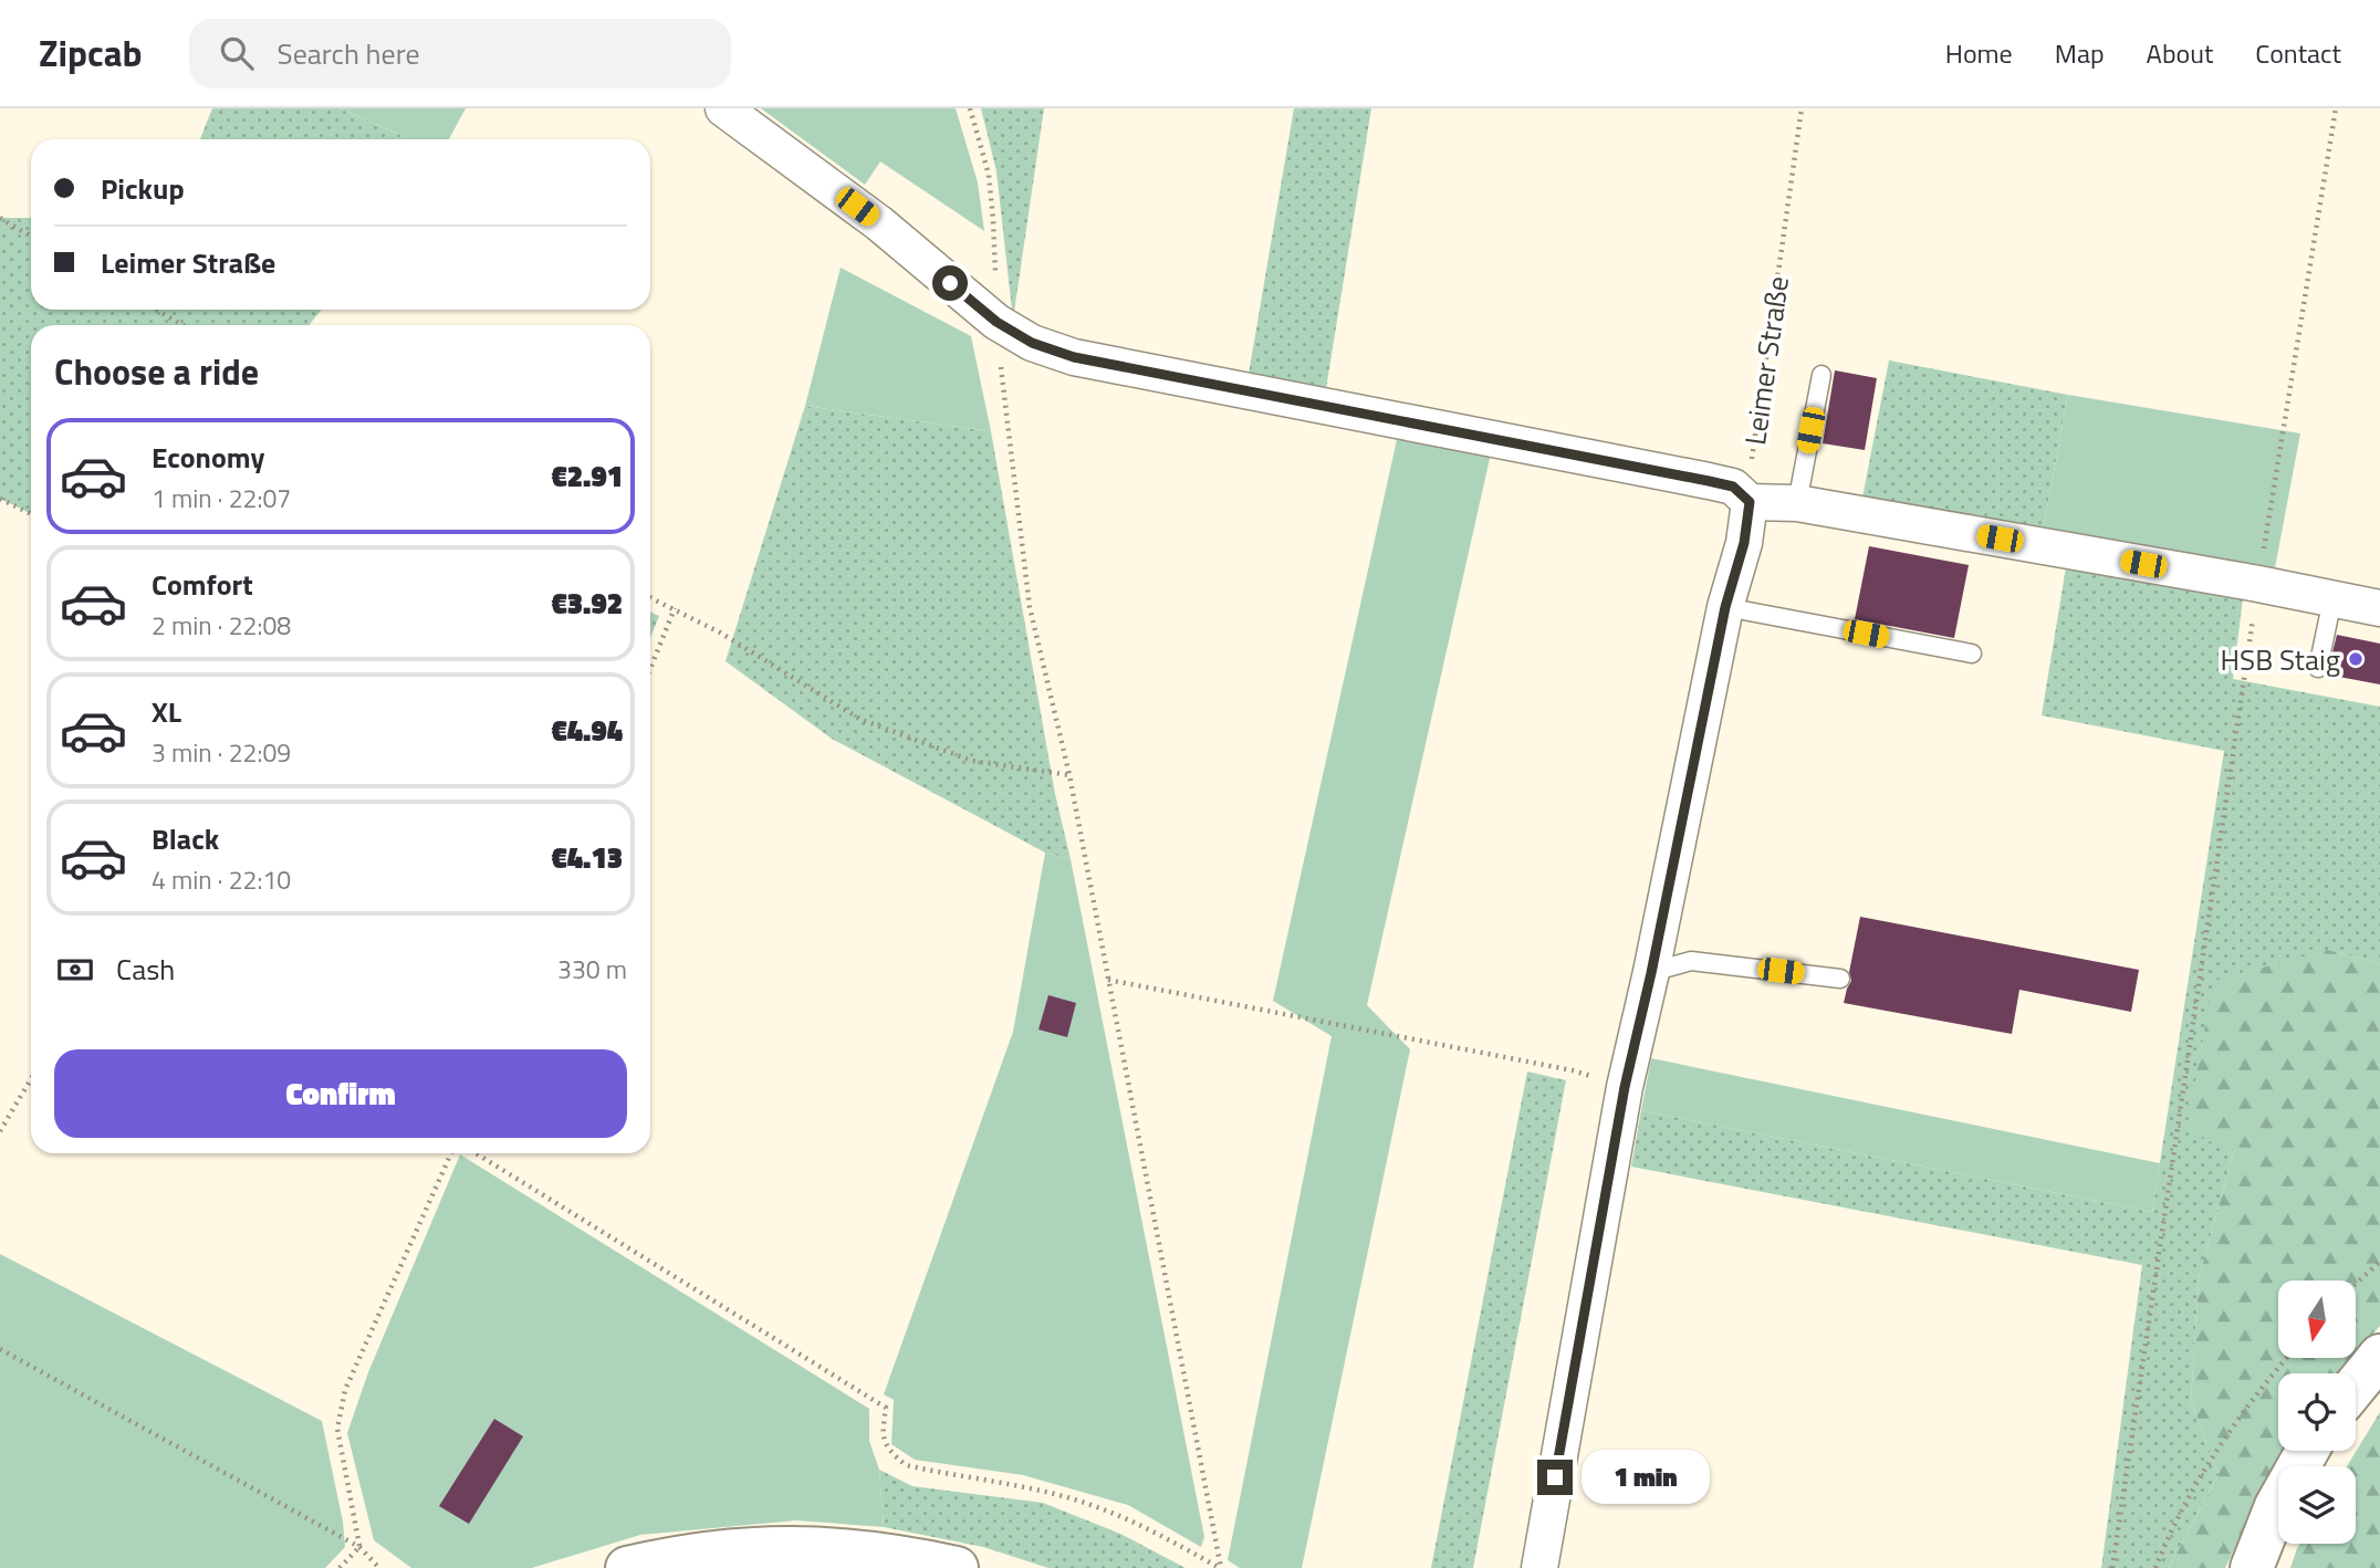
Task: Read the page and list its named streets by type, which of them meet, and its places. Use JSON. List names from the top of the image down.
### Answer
{
  "streets": {
    "path": ["Leimer Straße"]
  },
  "places": ["HSB Staig"],
  "north": "bottom",
  "page": {
    "header": "Zipcab",
    "search": "Search here",
    "nav": [
      "Home",
      "Map",
      "About",
      "Contact"
    ],
    "banner": ["Pickup", "Leimer Straße"],
    "heading": "Choose a ride",
    "list": [
      {
        "name": "Economy",
        "note": "1 min · 22:07",
        "value": "€2.91"
      },
      {
        "name": "Comfort",
        "note": "2 min · 22:08",
        "value": "€3.92"
      },
      {
        "name": "XL",
        "note": "3 min · 22:09",
        "value": "€4.94"
      },
      {
        "name": "Black",
        "note": "4 min · 22:10",
        "value": "€4.13"
      }
    ],
    "pay": ["Cash", "330 m"],
    "buttons": "Confirm",
    "bubble": "1 min"
  }
}
